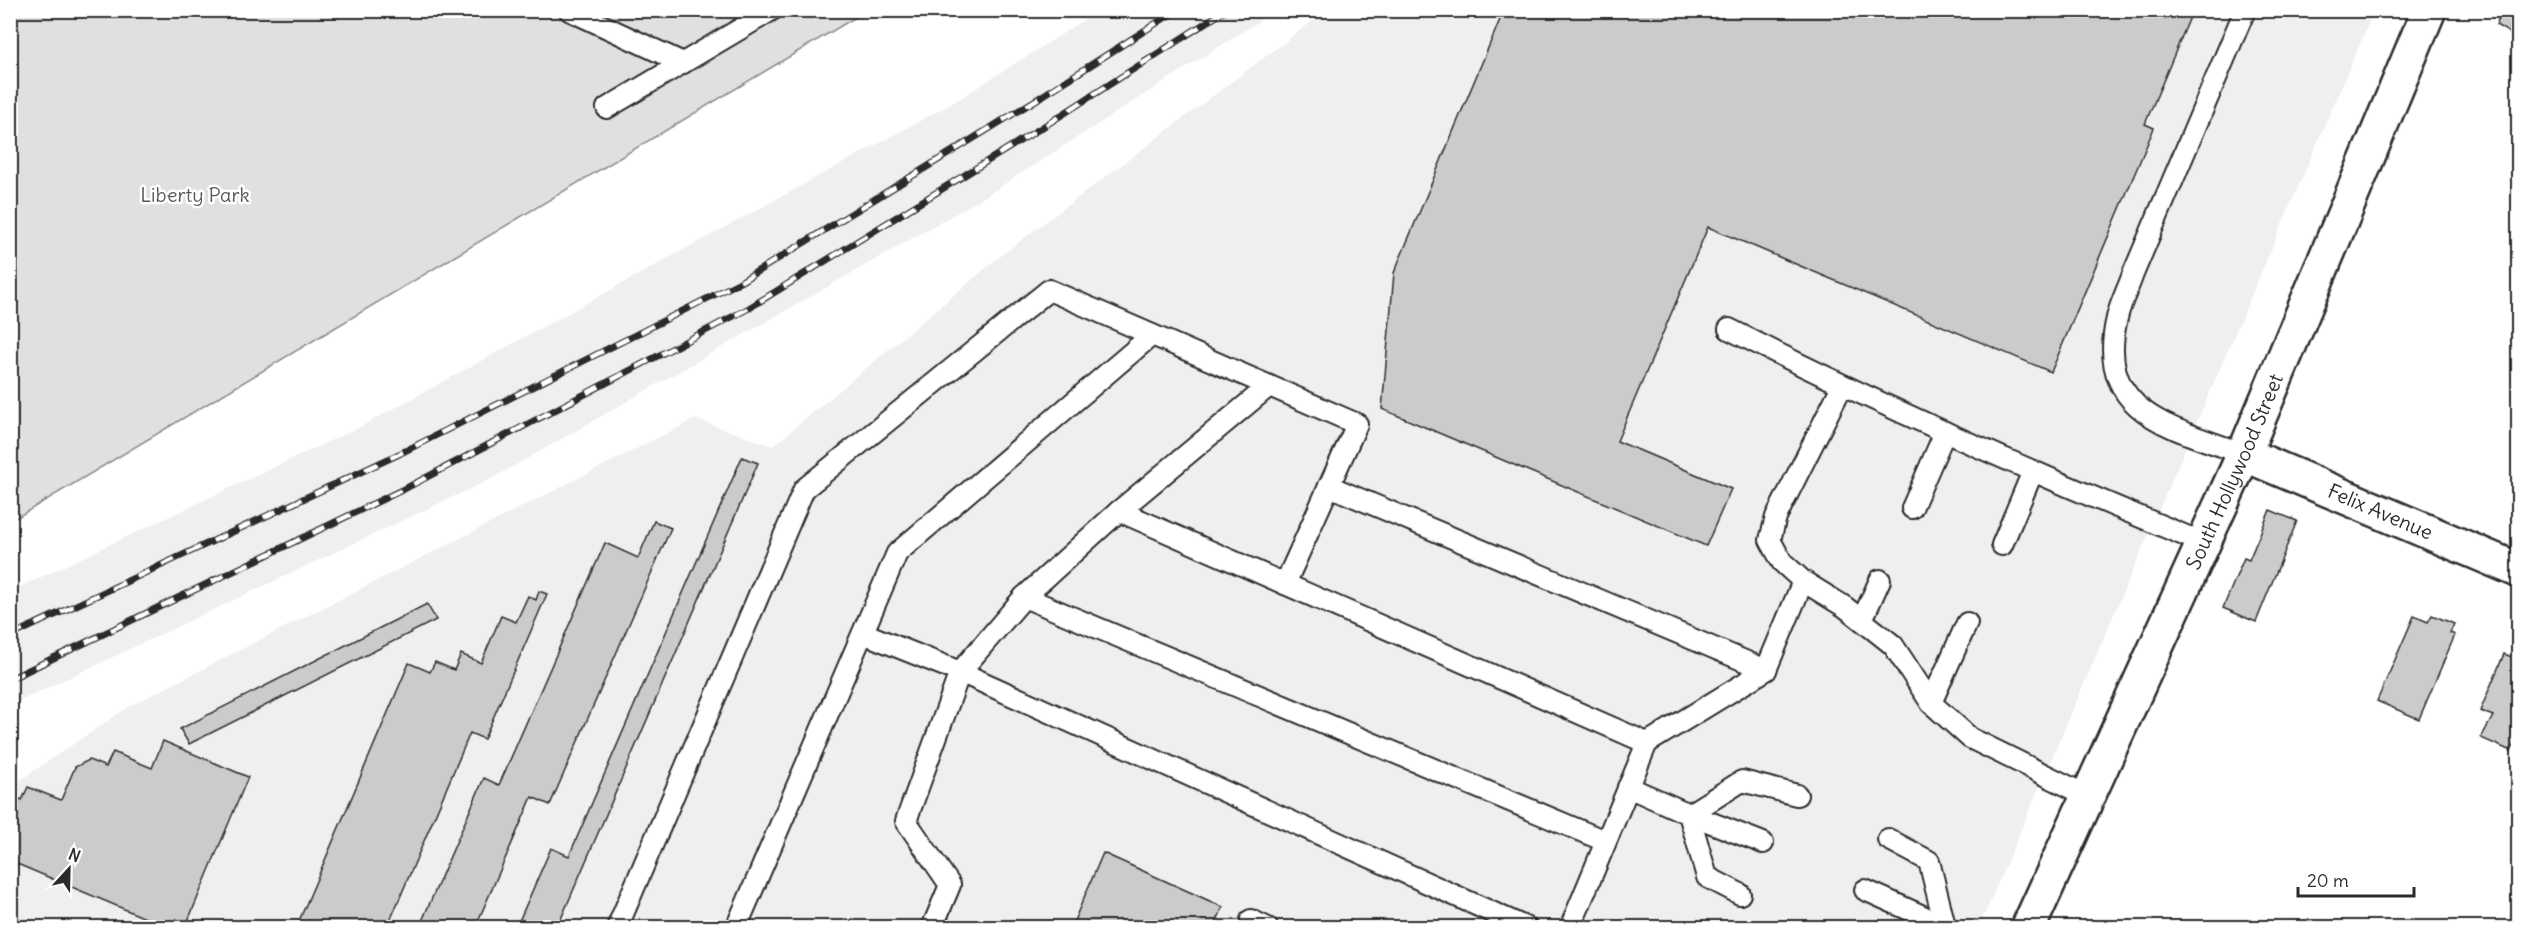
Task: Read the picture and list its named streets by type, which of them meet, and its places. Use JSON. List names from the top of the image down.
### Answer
{
  "streets": {
    "main road": ["South Hollywood Street", "Felix Avenue"]
  },
  "crossings": [
    ["South Hollywood Street", "Felix Avenue"]
  ],
  "parks": ["Liberty Park"],
  "scale_bar": "20 m",
  "north": "top"
}
